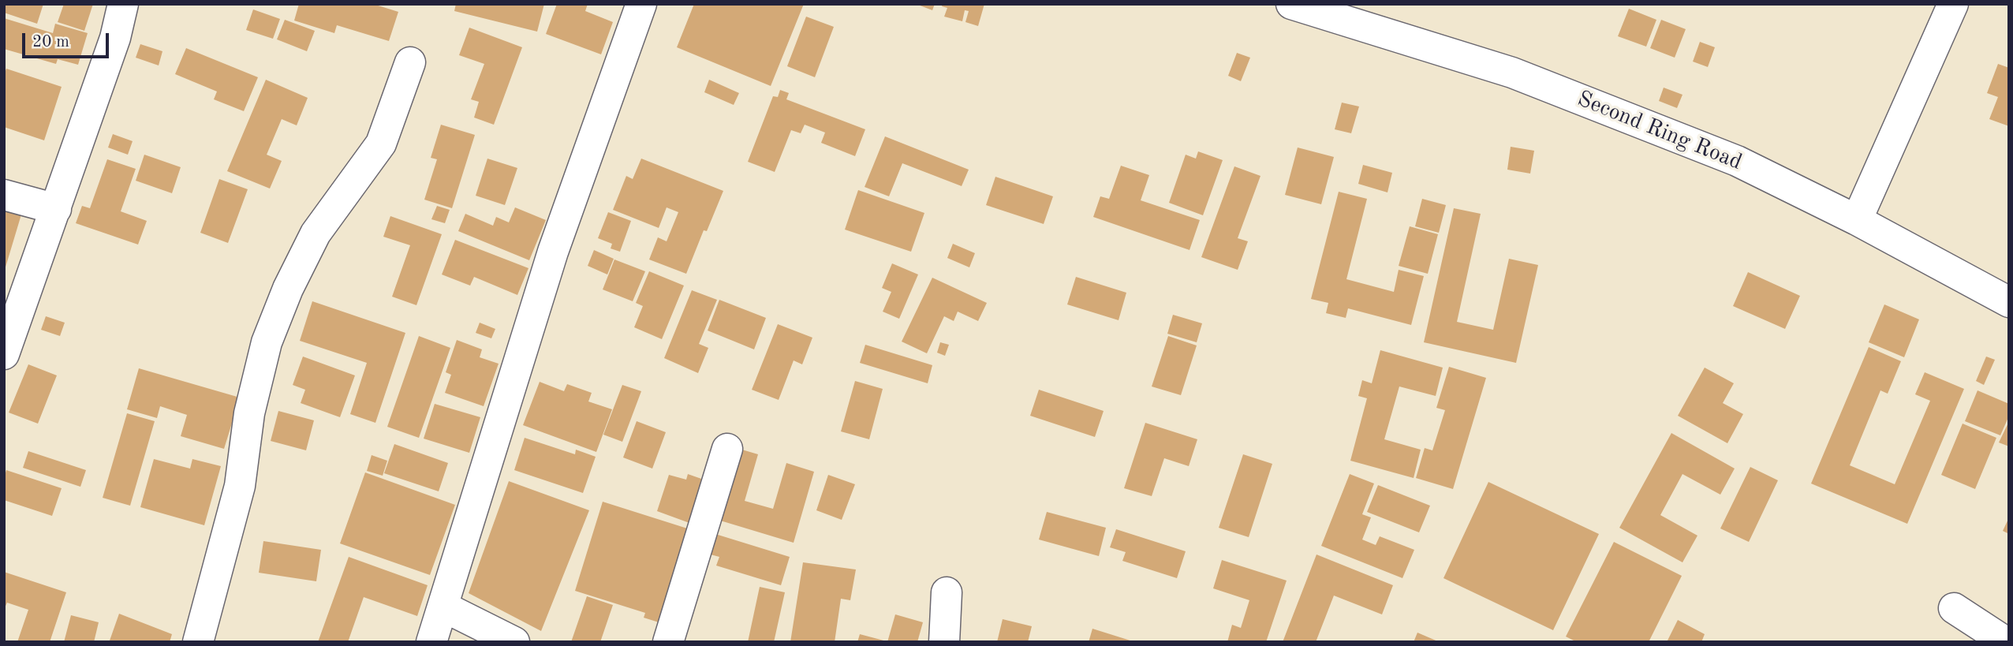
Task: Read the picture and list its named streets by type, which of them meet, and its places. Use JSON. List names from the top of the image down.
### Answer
{
  "streets": {
    "street": ["Second Ring Road"]
  },
  "scale_bar": "20 m"
}
